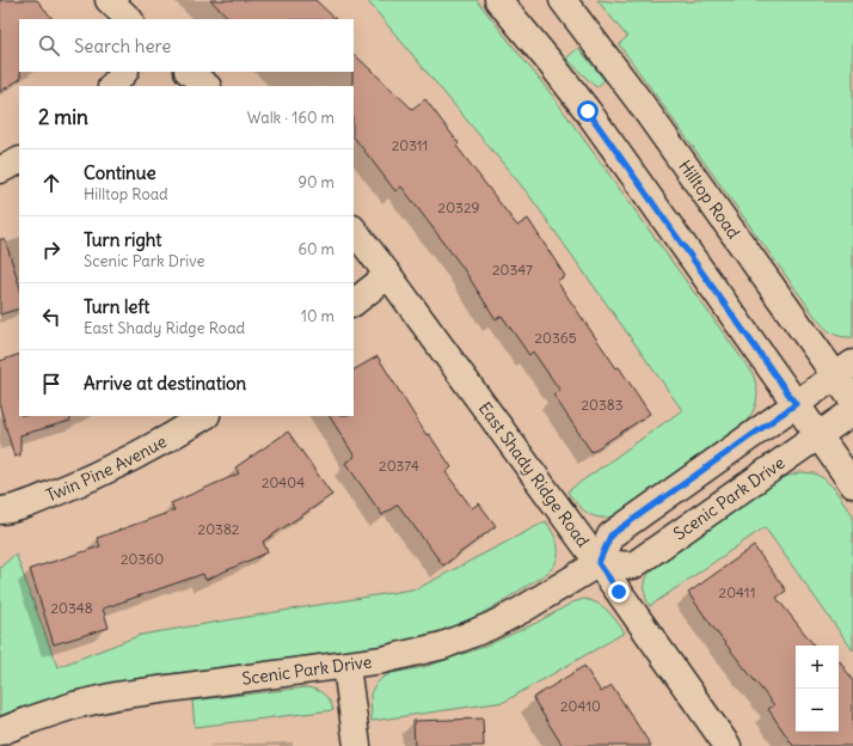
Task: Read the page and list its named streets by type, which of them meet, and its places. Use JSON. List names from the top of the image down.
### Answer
{
  "streets": {
    "street": [
      "Hilltop Road",
      "Twin Pine Avenue",
      "East Shady Ridge Road",
      "Scenic Park Drive"
    ]
  },
  "crossings": [
    ["East Shady Ridge Road", "Scenic Park Drive"]
  ],
  "house_numbers": [
    "20311",
    "20329",
    "20347",
    "20365",
    "20383",
    "20374",
    "20404",
    "20382",
    "20360",
    "20411",
    "20348",
    "20410"
  ],
  "page": {
    "search": "Search here",
    "heading": ["2 min", "Walk · 160 m"],
    "list": [
      ["Continue", "Hilltop Road", "90 m"],
      ["Turn right", "Scenic Park Drive", "60 m"],
      ["Turn left", "East Shady Ridge Road", "10 m"],
      "Arrive at destination"
    ],
    "map_buttons": ["+", "−"]
  }
}
